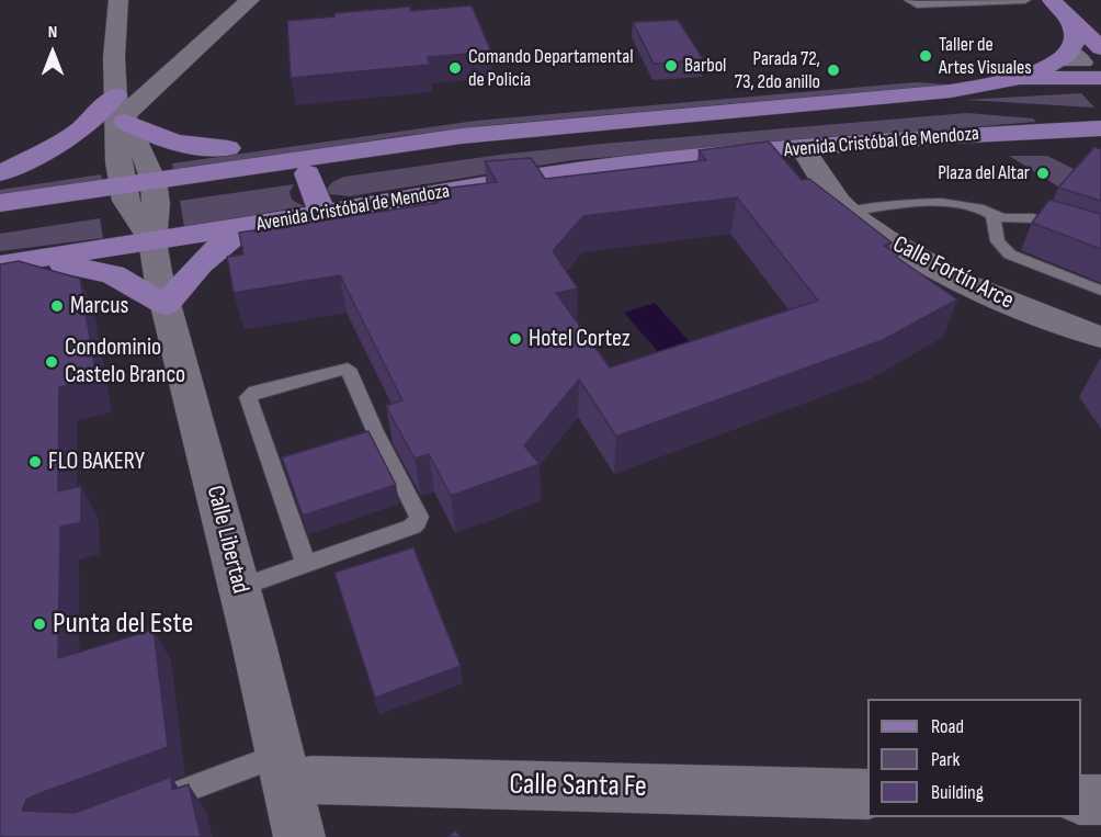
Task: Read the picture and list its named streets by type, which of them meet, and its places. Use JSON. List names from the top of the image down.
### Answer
{
  "streets": {
    "main road": ["Avenida Cristóbal de Mendoza"],
    "street": ["Calle Fortín Arce", "Calle Libertad", "Calle Santa Fe"]
  },
  "crossings": [
    ["Avenida Cristóbal de Mendoza", "Calle Fortín Arce"],
    ["Avenida Cristóbal de Mendoza", "Calle Libertad"],
    ["Calle Libertad", "Calle Santa Fe"]
  ],
  "places": [
    "Taller de Artes Visuales",
    "Barbol",
    "Comando Departamental de Policía",
    "Parada 72, 73, 2do anillo",
    "Plaza del Altar",
    "Marcus",
    "Hotel Cortez",
    "Condominio Castelo Branco",
    "FLO BAKERY",
    "Punta del Este"
  ],
  "legend": ["Road", "Park", "Building"],
  "north": "top"
}
